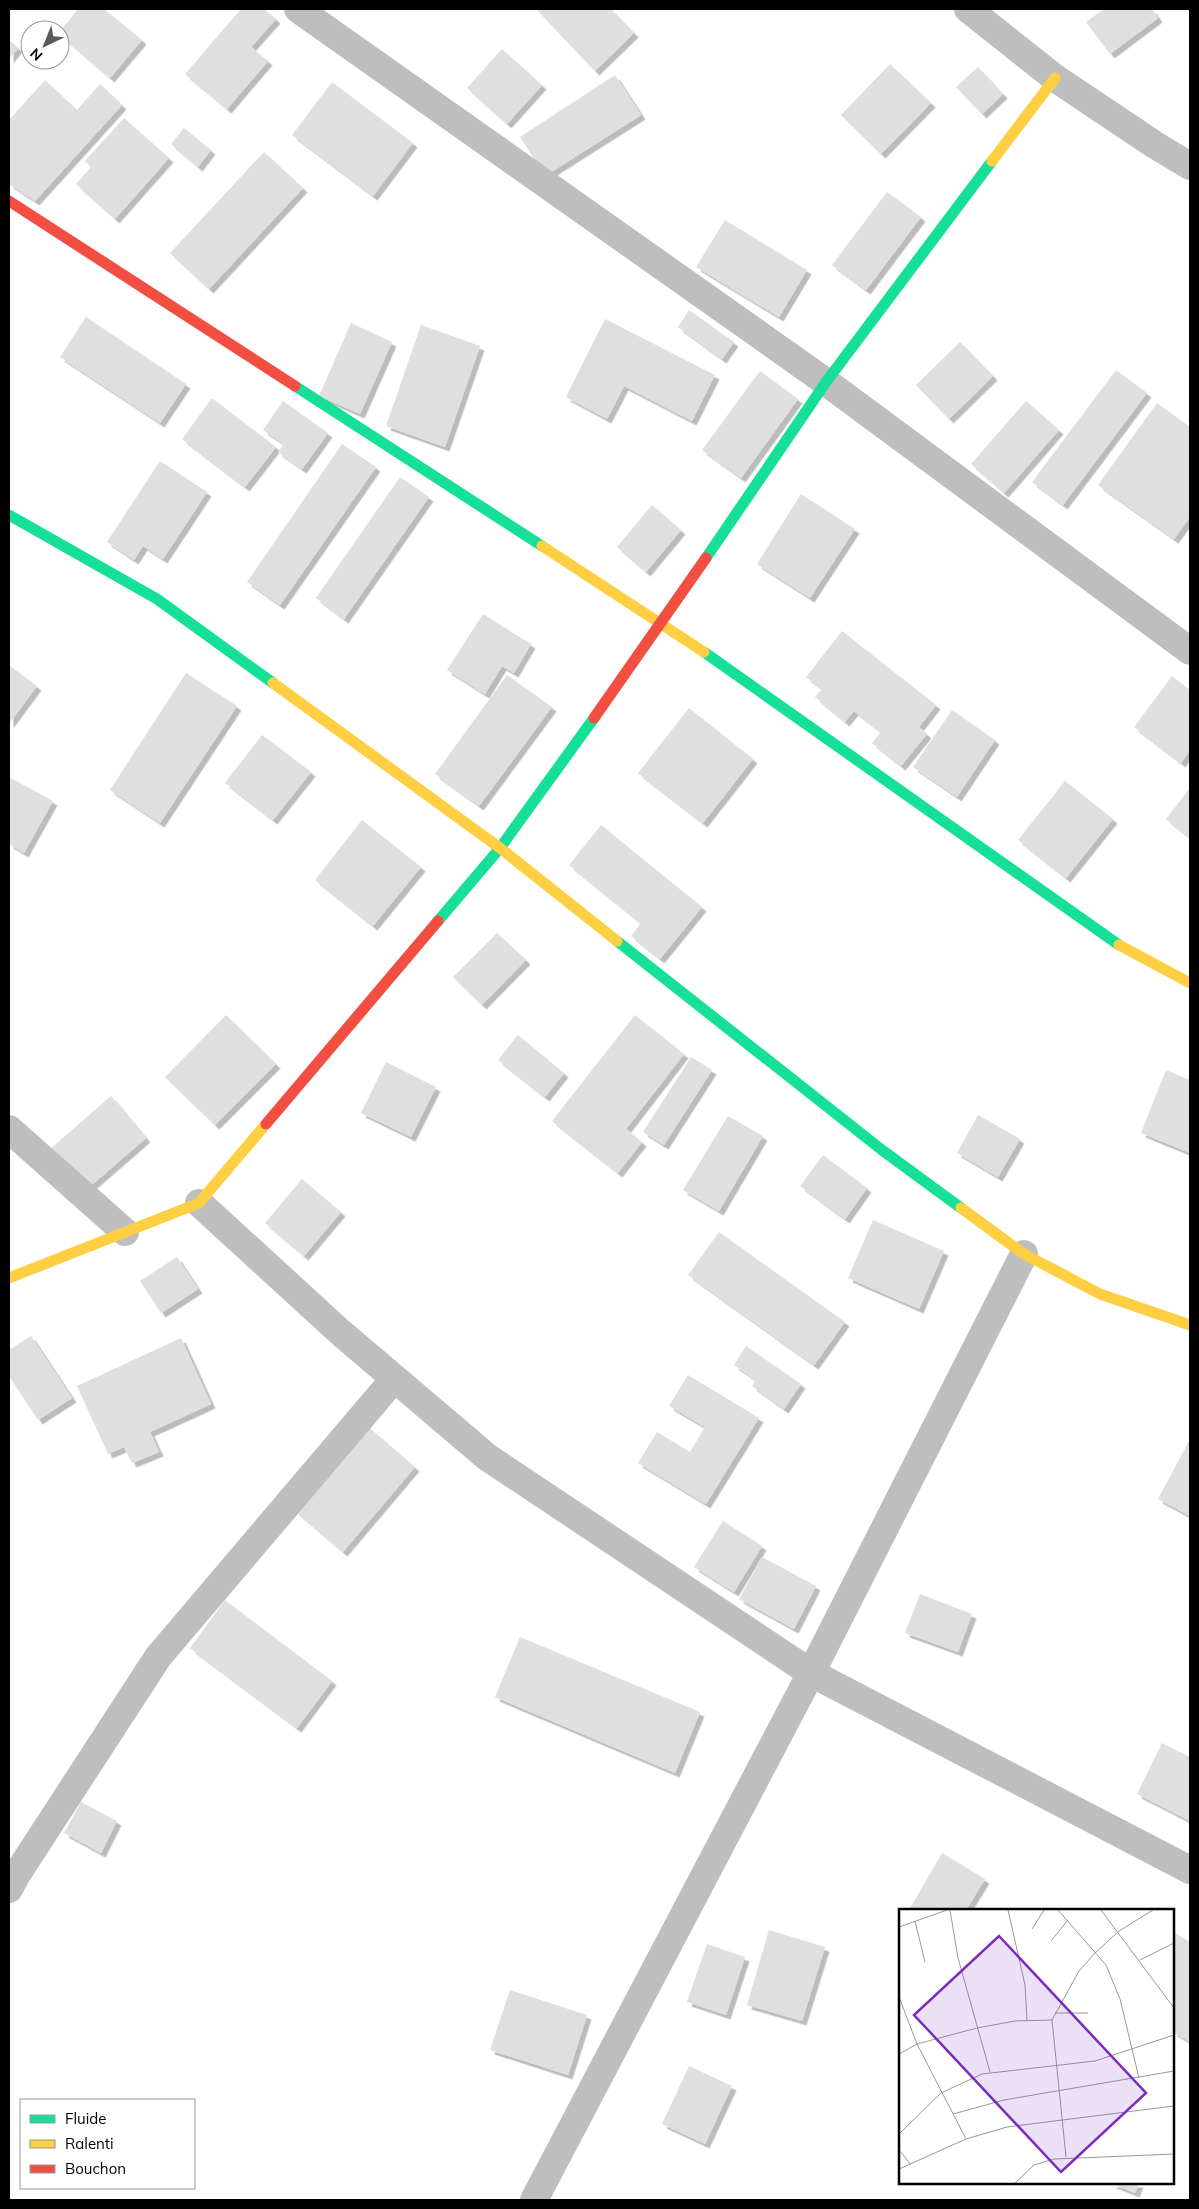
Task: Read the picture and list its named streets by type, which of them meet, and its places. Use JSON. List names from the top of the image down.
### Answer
{
  "legend": ["Fluide", "Ralenti", "Bouchon"],
  "north": "bottom left"
}
